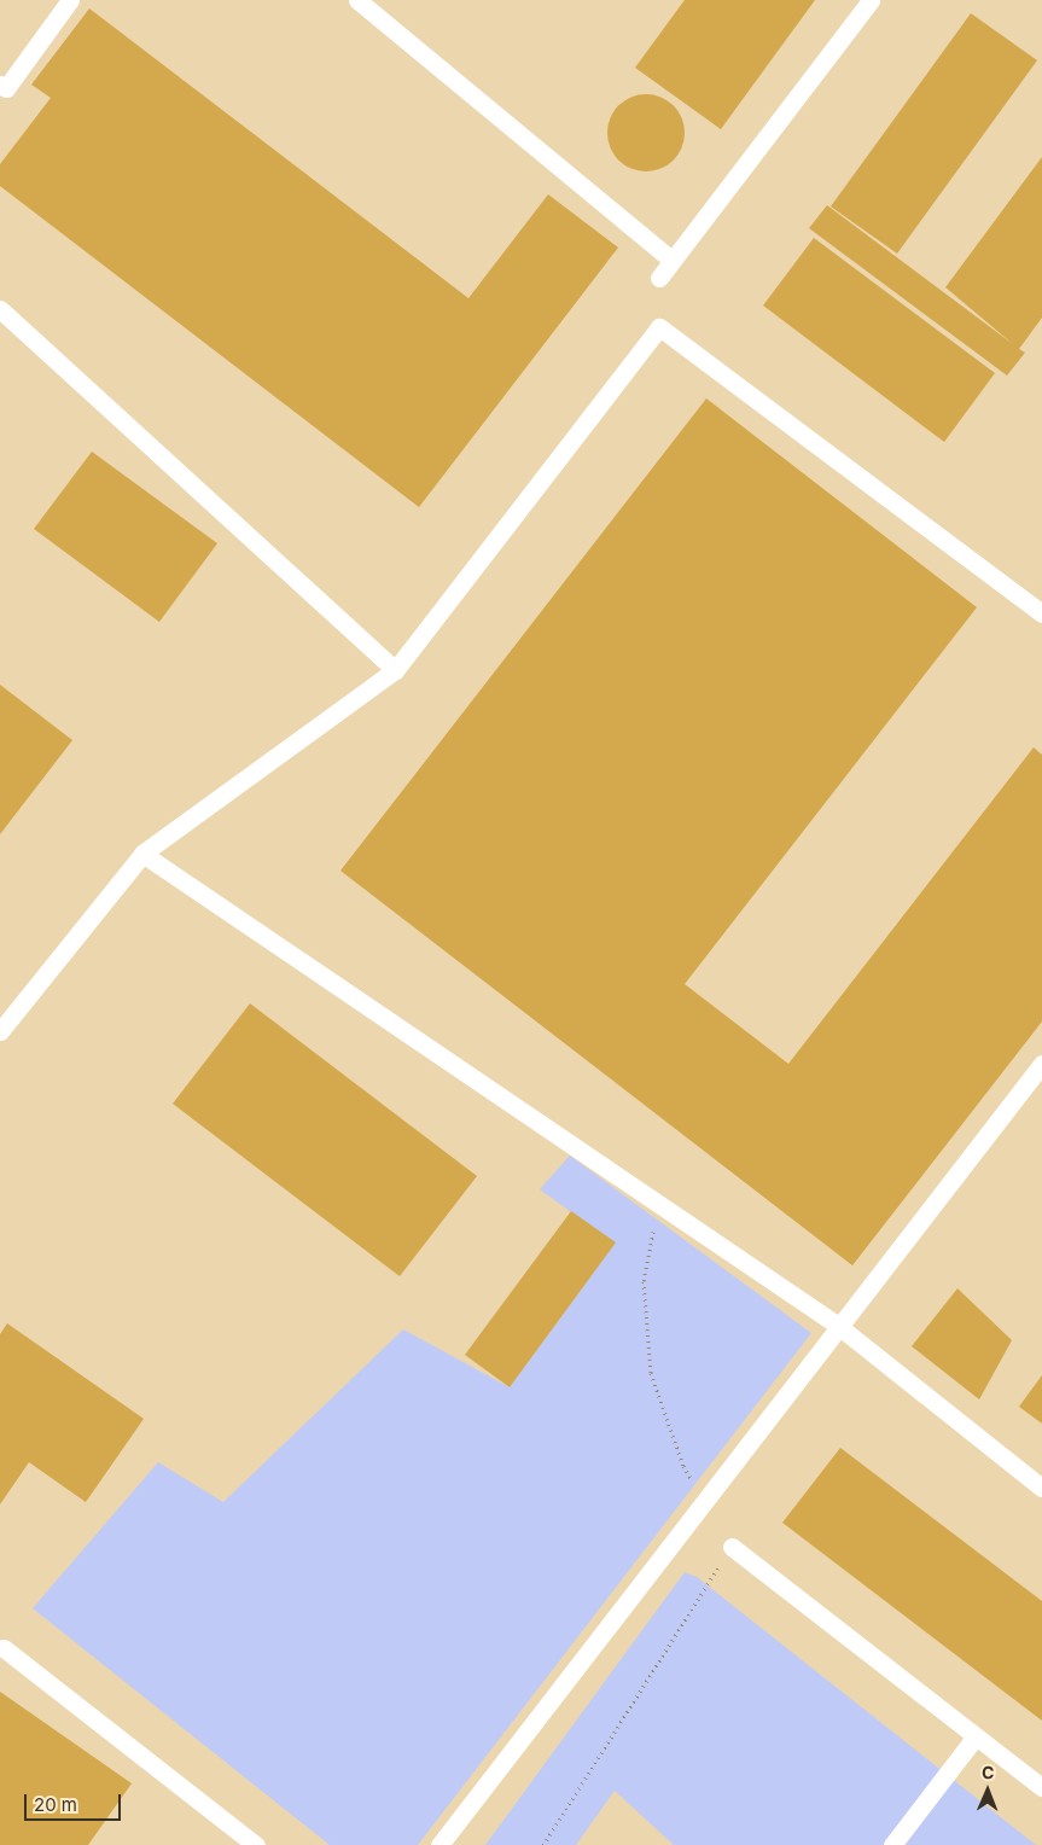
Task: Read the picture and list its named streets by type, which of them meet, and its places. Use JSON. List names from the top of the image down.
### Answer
{
  "scale_bar": "20 m",
  "north": "top"
}
